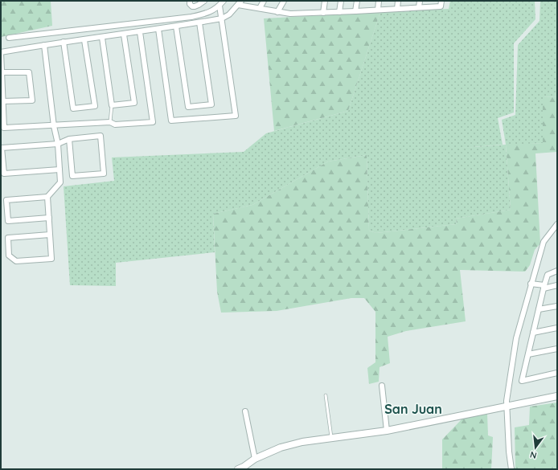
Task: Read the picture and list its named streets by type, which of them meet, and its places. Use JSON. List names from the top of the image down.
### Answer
{
  "districts": ["San Juan"],
  "north": "bottom"
}
